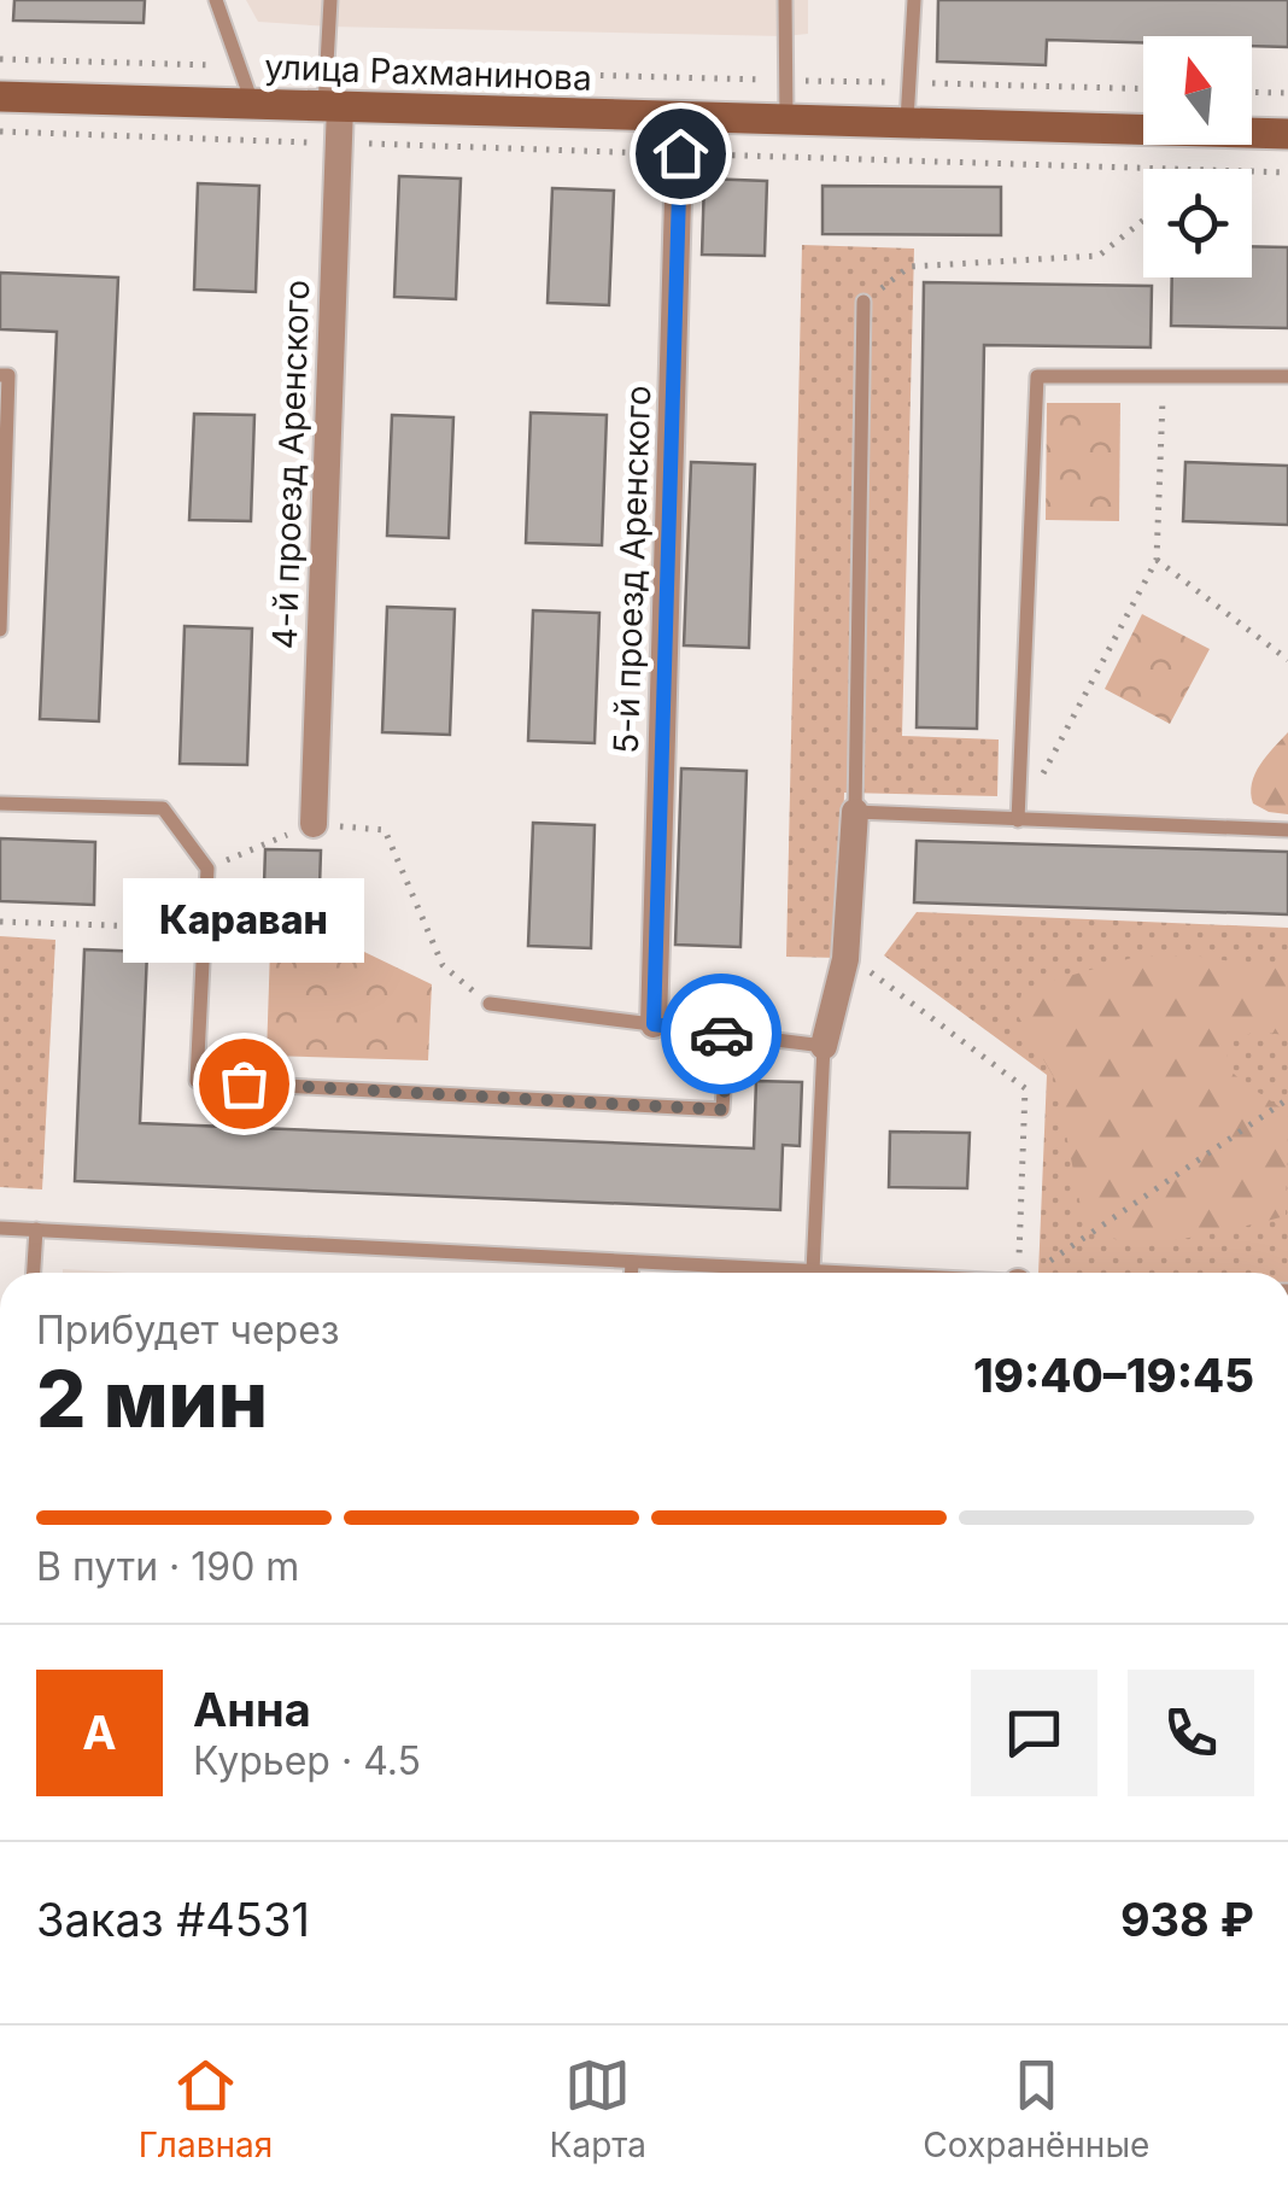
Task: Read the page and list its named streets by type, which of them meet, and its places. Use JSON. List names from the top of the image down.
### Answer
{
  "streets": {
    "main road": ["улица Рахманинова"],
    "street": ["4-й проезд Аренского", "5-й проезд Аренского"]
  },
  "crossings": [
    ["улица Рахманинова", "4-й проезд Аренского"],
    ["улица Рахманинова", "5-й проезд Аренского"]
  ],
  "places": ["Караван"],
  "north": "top",
  "page": {
    "bubble": "Караван",
    "heading": ["2 мин", "Прибудет через", "19:40–19:45"],
    "panel": [
      "Анна",
      "Курьер · 4.5",
      "Заказ #4531",
      "938 ₽"
    ],
    "bar": "В пути · 190 m",
    "round": "А",
    "tabs": ["Главная", "Карта", "Сохранённые"]
  }
}
